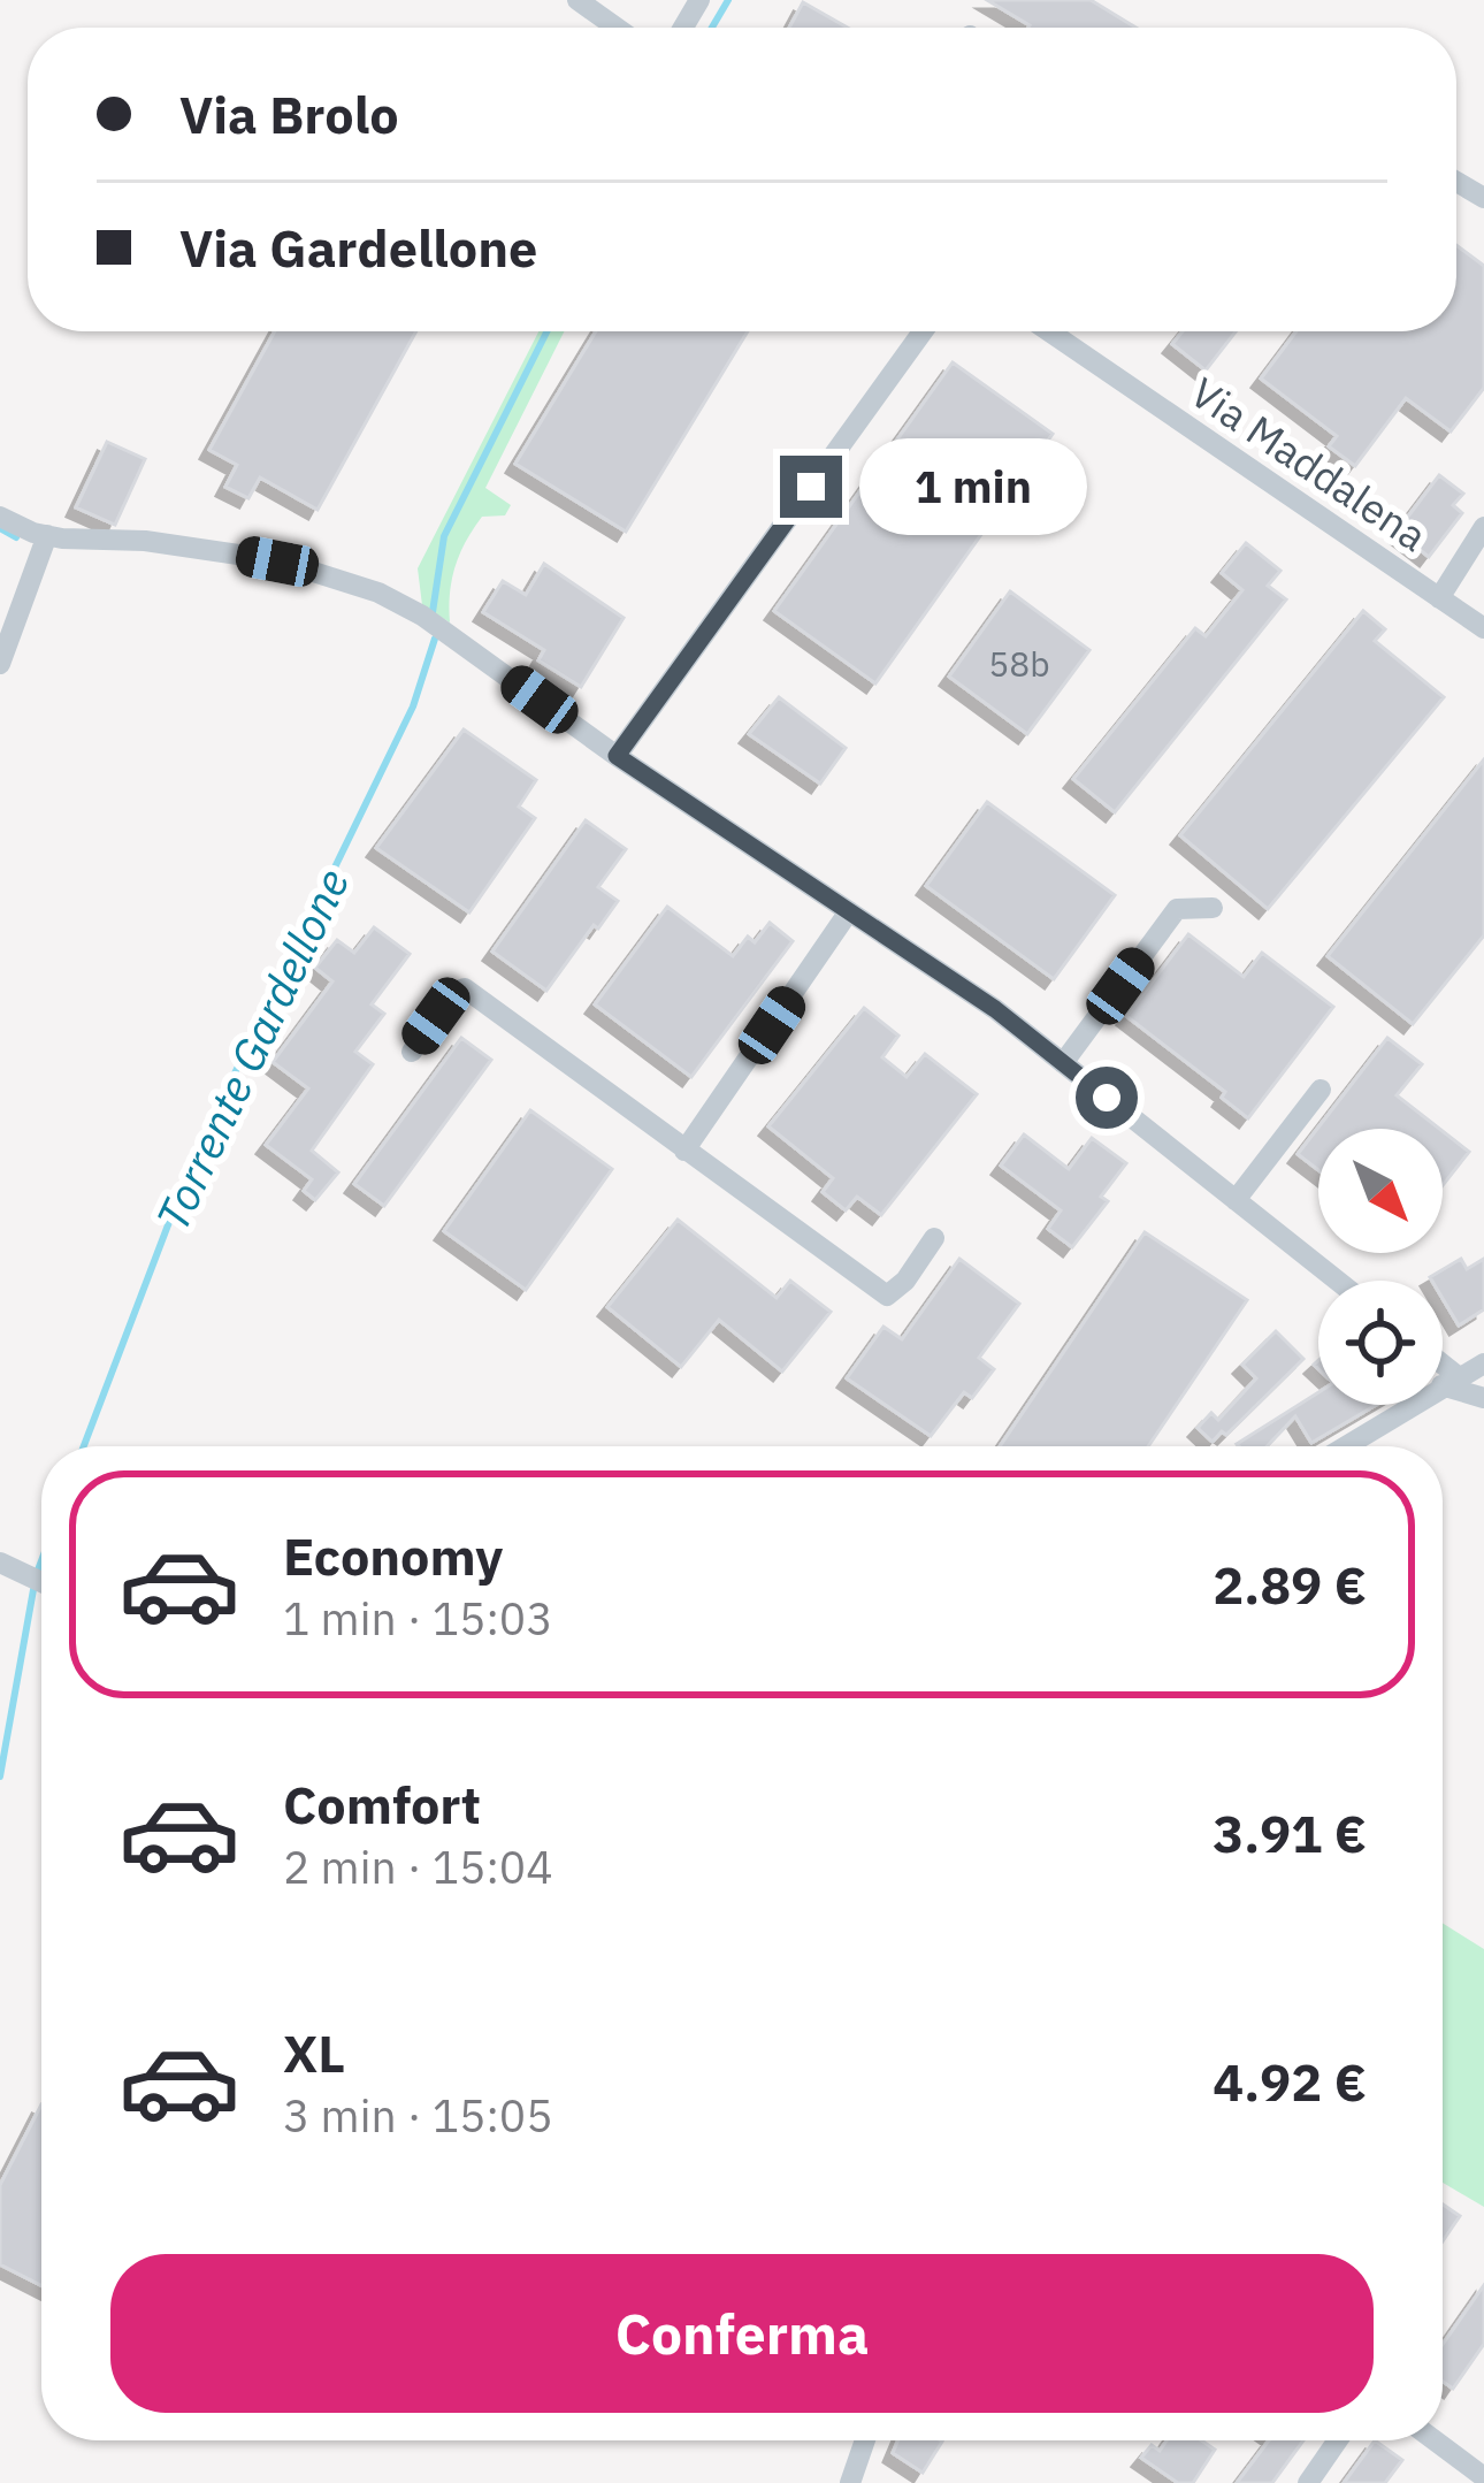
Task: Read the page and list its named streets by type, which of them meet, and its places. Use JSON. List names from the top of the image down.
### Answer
{
  "streets": {
    "street": ["Via Maddalena"]
  },
  "water": ["Torrente Gardellone"],
  "house_numbers": ["58b"],
  "north": "bottom right",
  "page": {
    "banner": ["Via Brolo", "Via Gardellone"],
    "bubble": "1 min",
    "list": [
      {
        "name": "Economy",
        "note": "1 min · 15:03",
        "value": "2.89 €"
      },
      {
        "name": "Comfort",
        "note": "2 min · 15:04",
        "value": "3.91 €"
      },
      {
        "name": "XL",
        "note": "3 min · 15:05",
        "value": "4.92 €"
      }
    ],
    "buttons": "Conferma"
  }
}
